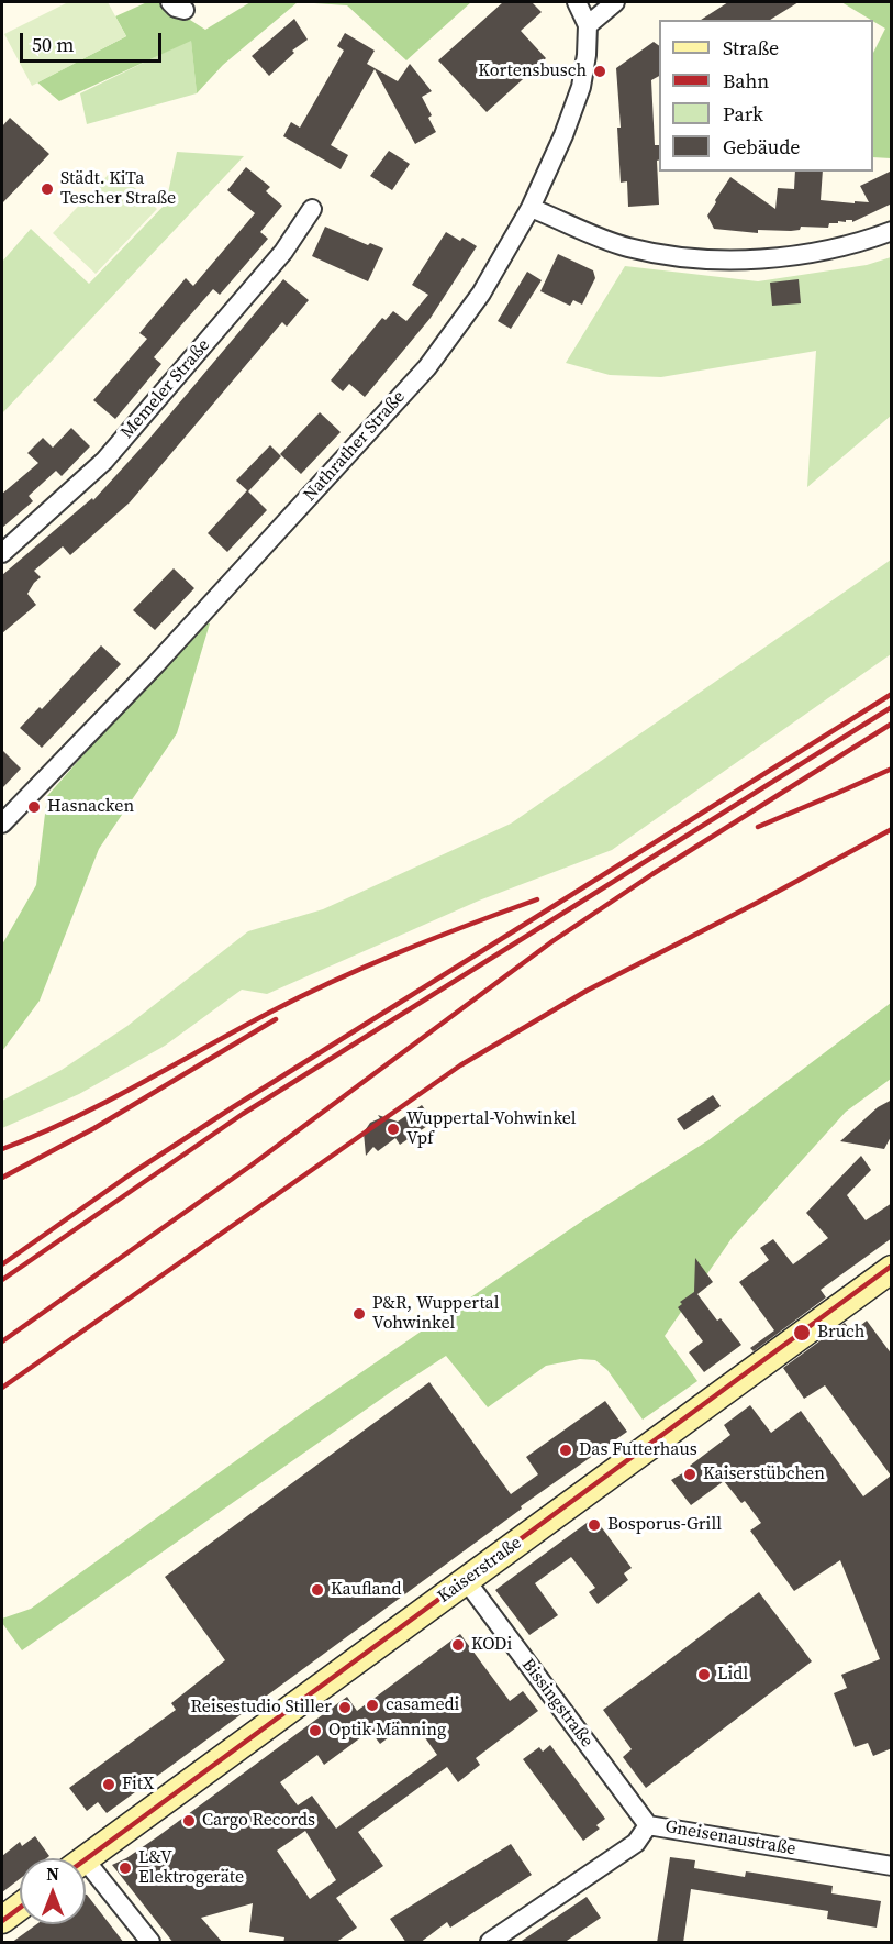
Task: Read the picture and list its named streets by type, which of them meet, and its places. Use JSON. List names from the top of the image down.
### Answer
{
  "streets": {
    "main road": ["Kaiserstraße"],
    "street": [
      "Memeler Straße",
      "Nathrather Straße",
      "Bissingstraße",
      "Gneisenaustraße"
    ]
  },
  "crossings": [
    ["Kaiserstraße", "Bissingstraße"],
    ["Bissingstraße", "Gneisenaustraße"]
  ],
  "places": [
    "Kortensbusch",
    "Städt. KiTa Tescher Straße",
    "Hasnacken",
    "Wuppertal-Vohwinkel Vpf",
    "P&R, Wuppertal Vohwinkel",
    "Bruch",
    "Das Futterhaus",
    "Kaiserstübchen",
    "Bosporus-Grill",
    "Kaufland",
    "KODi",
    "Lidl",
    "casamedi",
    "Reisestudio Stiller",
    "Optik Männing",
    "FitX",
    "Cargo Records",
    "L&V Elektrogeräte"
  ],
  "legend": [
    "Straße",
    "Bahn",
    "Park",
    "Gebäude"
  ],
  "scale_bar": "50 m",
  "north": "top"
}
